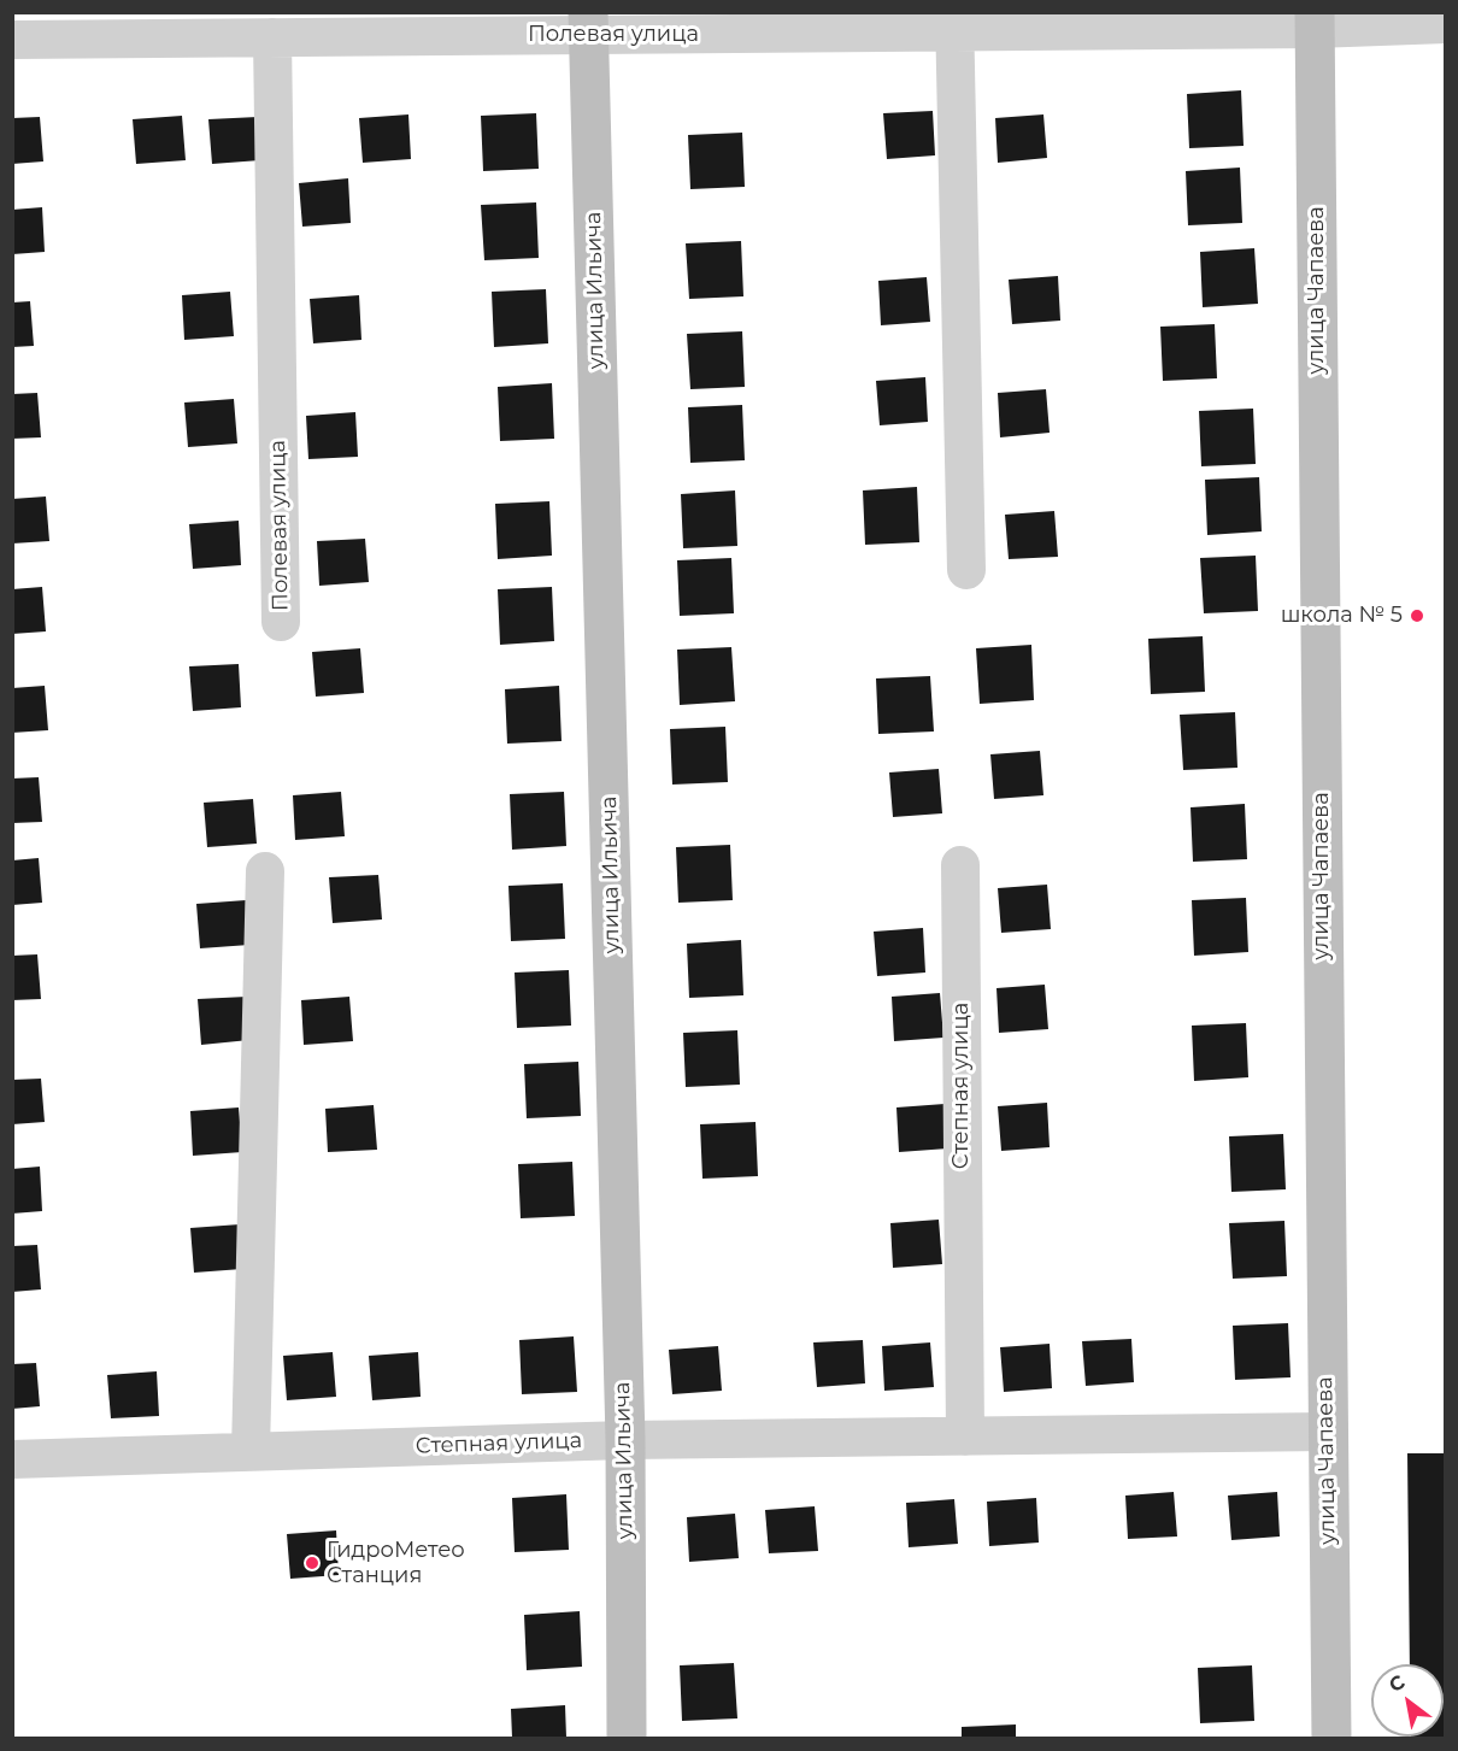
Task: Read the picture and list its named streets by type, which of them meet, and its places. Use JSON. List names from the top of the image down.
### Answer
{
  "streets": {
    "street": [
      "Полевая улица",
      "улица Ильича",
      "улица Чапаева",
      "Степная улица"
    ]
  },
  "crossings": [
    ["Полевая улица", "улица Ильича"],
    ["Полевая улица", "улица Чапаева"],
    ["улица Ильича", "Степная улица"],
    ["улица Чапаева", "Степная улица"]
  ],
  "places": ["школа № 5", "ГидроМетео Станция"],
  "north": "top left"
}
